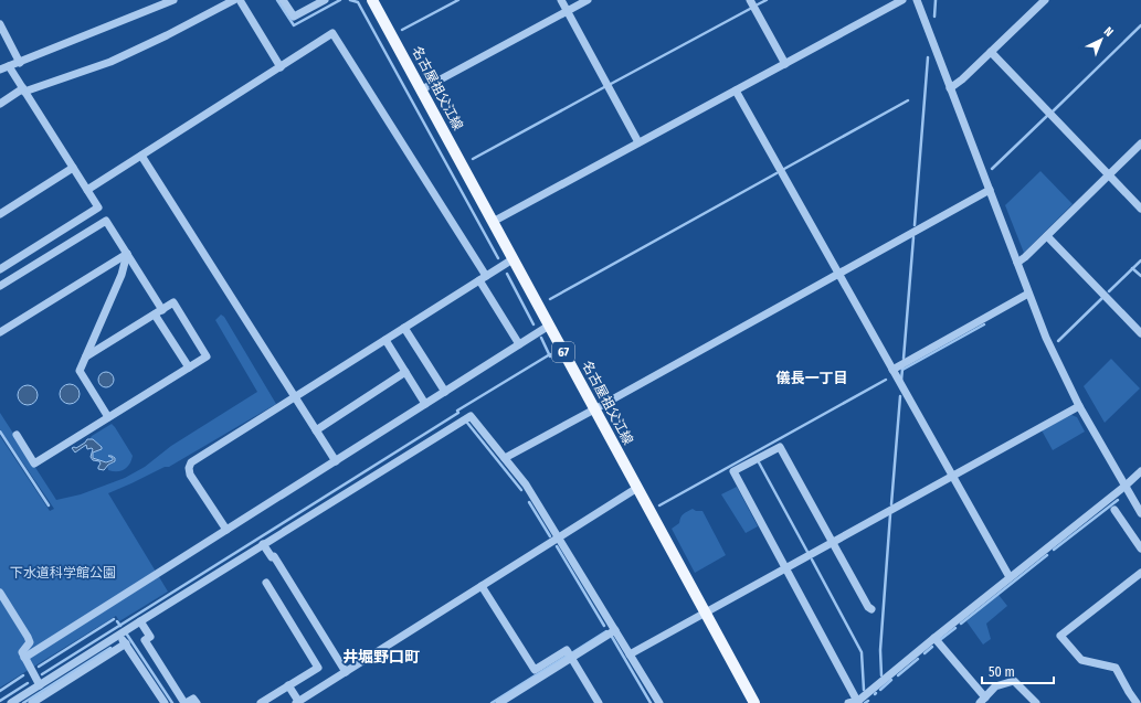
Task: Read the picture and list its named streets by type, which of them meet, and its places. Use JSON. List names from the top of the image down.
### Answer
{
  "streets": {
    "main road": ["名古屋祖父江線", "67"]
  },
  "districts": ["儀長一丁目", "井堀野口町"],
  "parks": ["下水道科学館公園"],
  "scale_bar": "50 m",
  "north": "top right"
}
